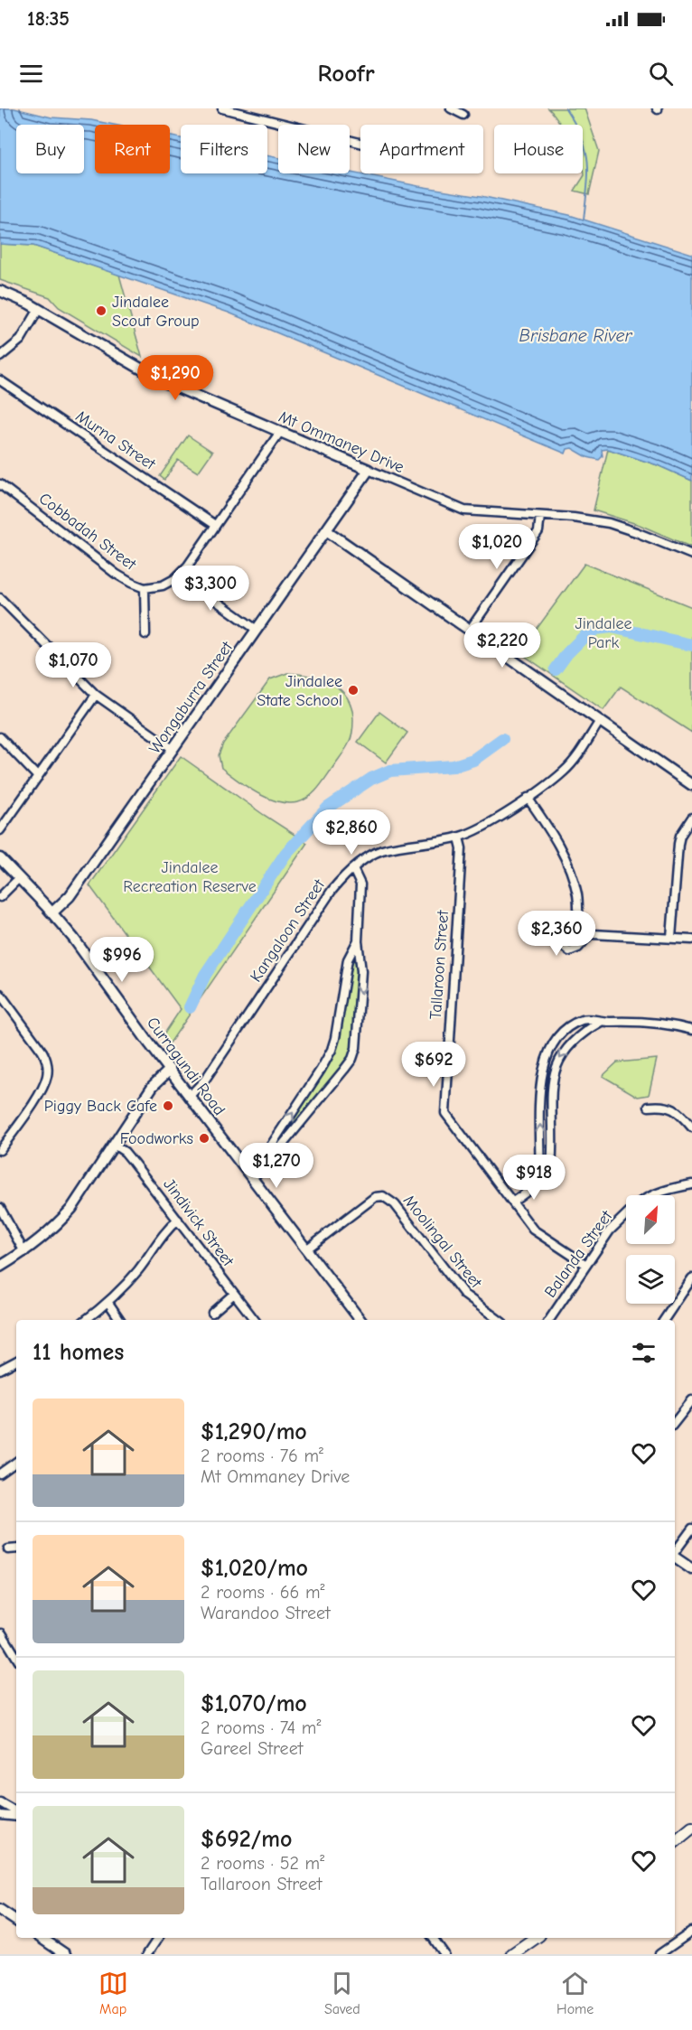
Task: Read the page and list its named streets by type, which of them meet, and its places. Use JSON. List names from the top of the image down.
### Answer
{
  "streets": {
    "street": [
      "Murna Street",
      "Mt Ommaney Drive",
      "Cobbadah Street",
      "Wongaburra Street",
      "Kangaloon Street",
      "Tallaroon Street",
      "Curragundi Road",
      "Jindivick Street",
      "Moolingal Street",
      "Balanda Street"
    ]
  },
  "crossings": [
    ["Murna Street", "Cobbadah Street"],
    ["Mt Ommaney Drive", "Cobbadah Street"],
    ["Mt Ommaney Drive", "Wongaburra Street"],
    ["Wongaburra Street", "Curragundi Road"],
    ["Kangaloon Street", "Tallaroon Street"],
    ["Kangaloon Street", "Curragundi Road"],
    ["Tallaroon Street", "Balanda Street"],
    ["Curragundi Road", "Moolingal Street"]
  ],
  "water": ["Brisbane River"],
  "parks": ["Jindalee Park", "Jindalee Recreation Reserve"],
  "places": [
    "Jindalee Scout Group",
    "Jindalee State School",
    "Piggy Back Cafe",
    "Foodworks"
  ],
  "north": "top right",
  "page": {
    "status": "18:35",
    "header": "Roofr",
    "chip": [
      "Buy",
      "Rent",
      "Filters",
      "New",
      "Apartment",
      "House"
    ],
    "price": [
      "$1,290",
      "$1,020",
      "$3,300",
      "$2,220",
      "$1,070",
      "$2,860",
      "$2,360",
      "$996",
      "$692",
      "$1,270",
      "$918"
    ],
    "heading": "11 homes",
    "list": [
      {
        "name": "$1,290/mo",
        "note": "2 rooms · 76 m² · Mt Ommaney Drive"
      },
      {
        "name": "$1,020/mo",
        "note": "2 rooms · 66 m² · Warandoo Street"
      },
      {
        "name": "$1,070/mo",
        "note": "2 rooms · 74 m² · Gareel Street"
      },
      {
        "name": "$692/mo",
        "note": "2 rooms · 52 m² · Tallaroon Street"
      }
    ],
    "tabs": ["Map", "Saved", "Home"]
  }
}
